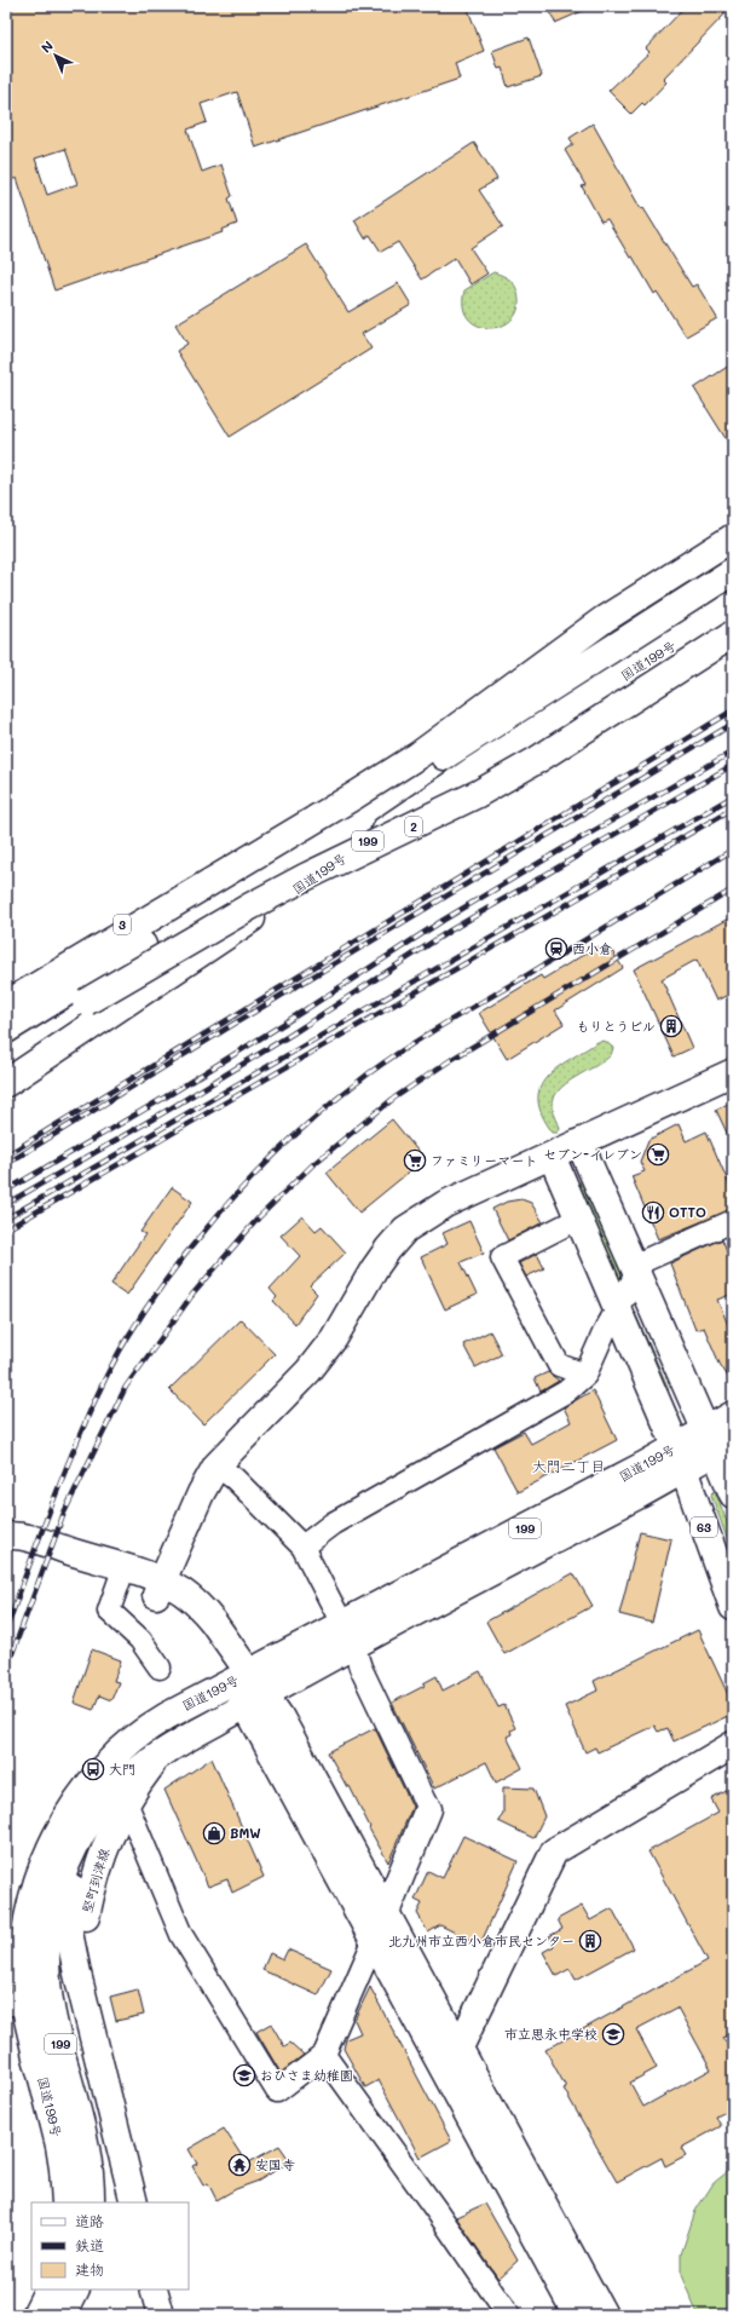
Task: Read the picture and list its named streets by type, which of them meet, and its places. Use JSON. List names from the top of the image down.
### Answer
{
  "streets": {
    "main road": [
      "国道199号",
      "2",
      "199",
      "3",
      "63",
      "堅町到津線"
    ]
  },
  "crossings": [
    ["国道199号", "63"],
    ["国道199号", "堅町到津線"]
  ],
  "districts": ["大門二丁目"],
  "places": {
    "station": ["西小倉"],
    "building": ["もりとうビル", "北九州市立西小倉市民センター"],
    "supermarket": ["セブン-イレブン", "ファミリーマート"],
    "restaurant": ["OTTO"],
    "bus stop": ["大門"],
    "shop": ["BMW"],
    "school or university": ["市立思永中学校", "おひさま幼稚園"],
    "temple": ["安国寺"]
  },
  "legend": ["道路", "鉄道", "建物"],
  "north": "top left"
}
